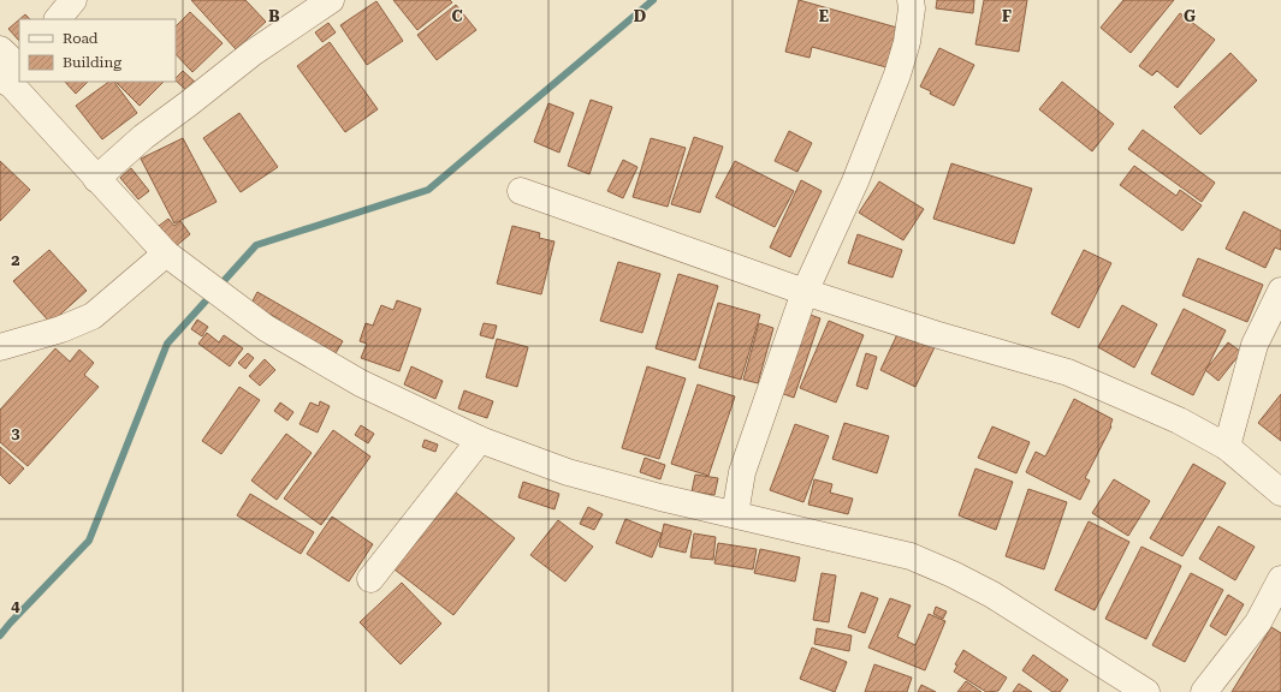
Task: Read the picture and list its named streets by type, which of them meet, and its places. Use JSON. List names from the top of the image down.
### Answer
{
  "legend": ["Road", "Building"],
  "grid": {
    "columns": [
      "B",
      "C",
      "D",
      "E",
      "F",
      "G"
    ],
    "rows": ["2", "3", "4"]
  }
}
